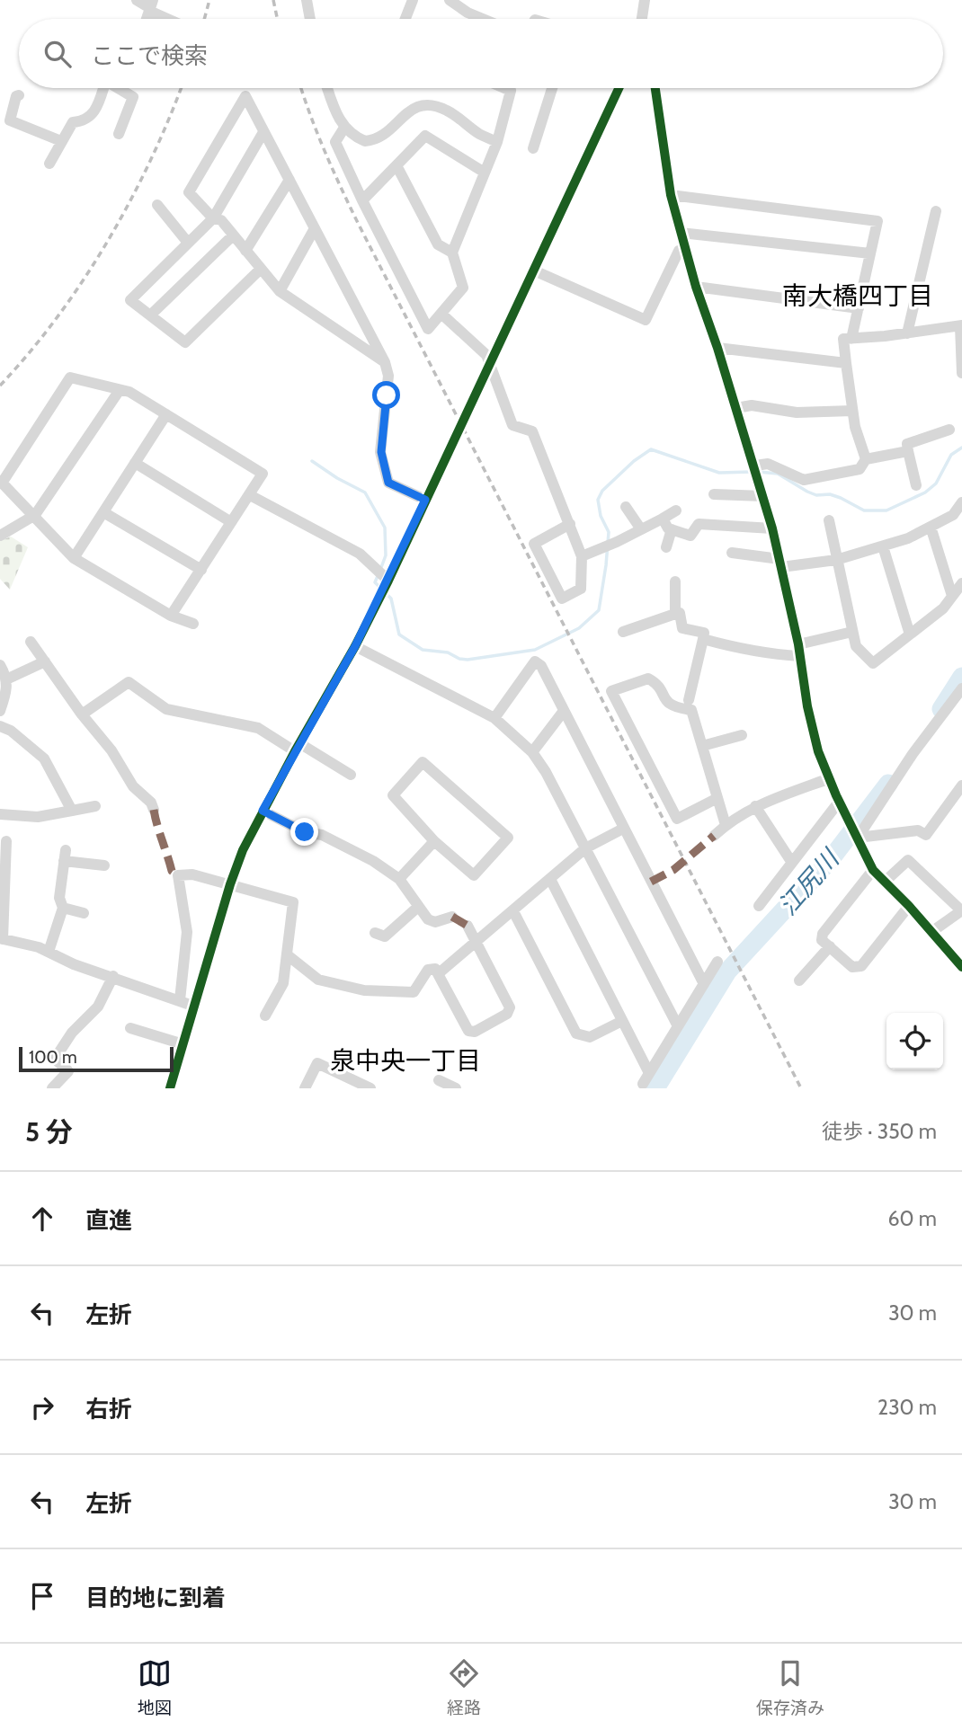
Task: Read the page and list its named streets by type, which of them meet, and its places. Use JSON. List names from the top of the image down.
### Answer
{
  "districts": ["南大橋四丁目", "泉中央一丁目"],
  "water": ["江尻川"],
  "scale_bar": "100 m",
  "page": {
    "search": "ここで検索",
    "scale": "100 m",
    "heading": ["5 分", "徒歩 · 350 m"],
    "list": [
      ["直進", "60 m"],
      ["左折", "30 m"],
      ["右折", "230 m"],
      ["左折", "30 m"],
      "目的地に到着"
    ],
    "nav": ["地図", "経路", "保存済み"]
  }
}
